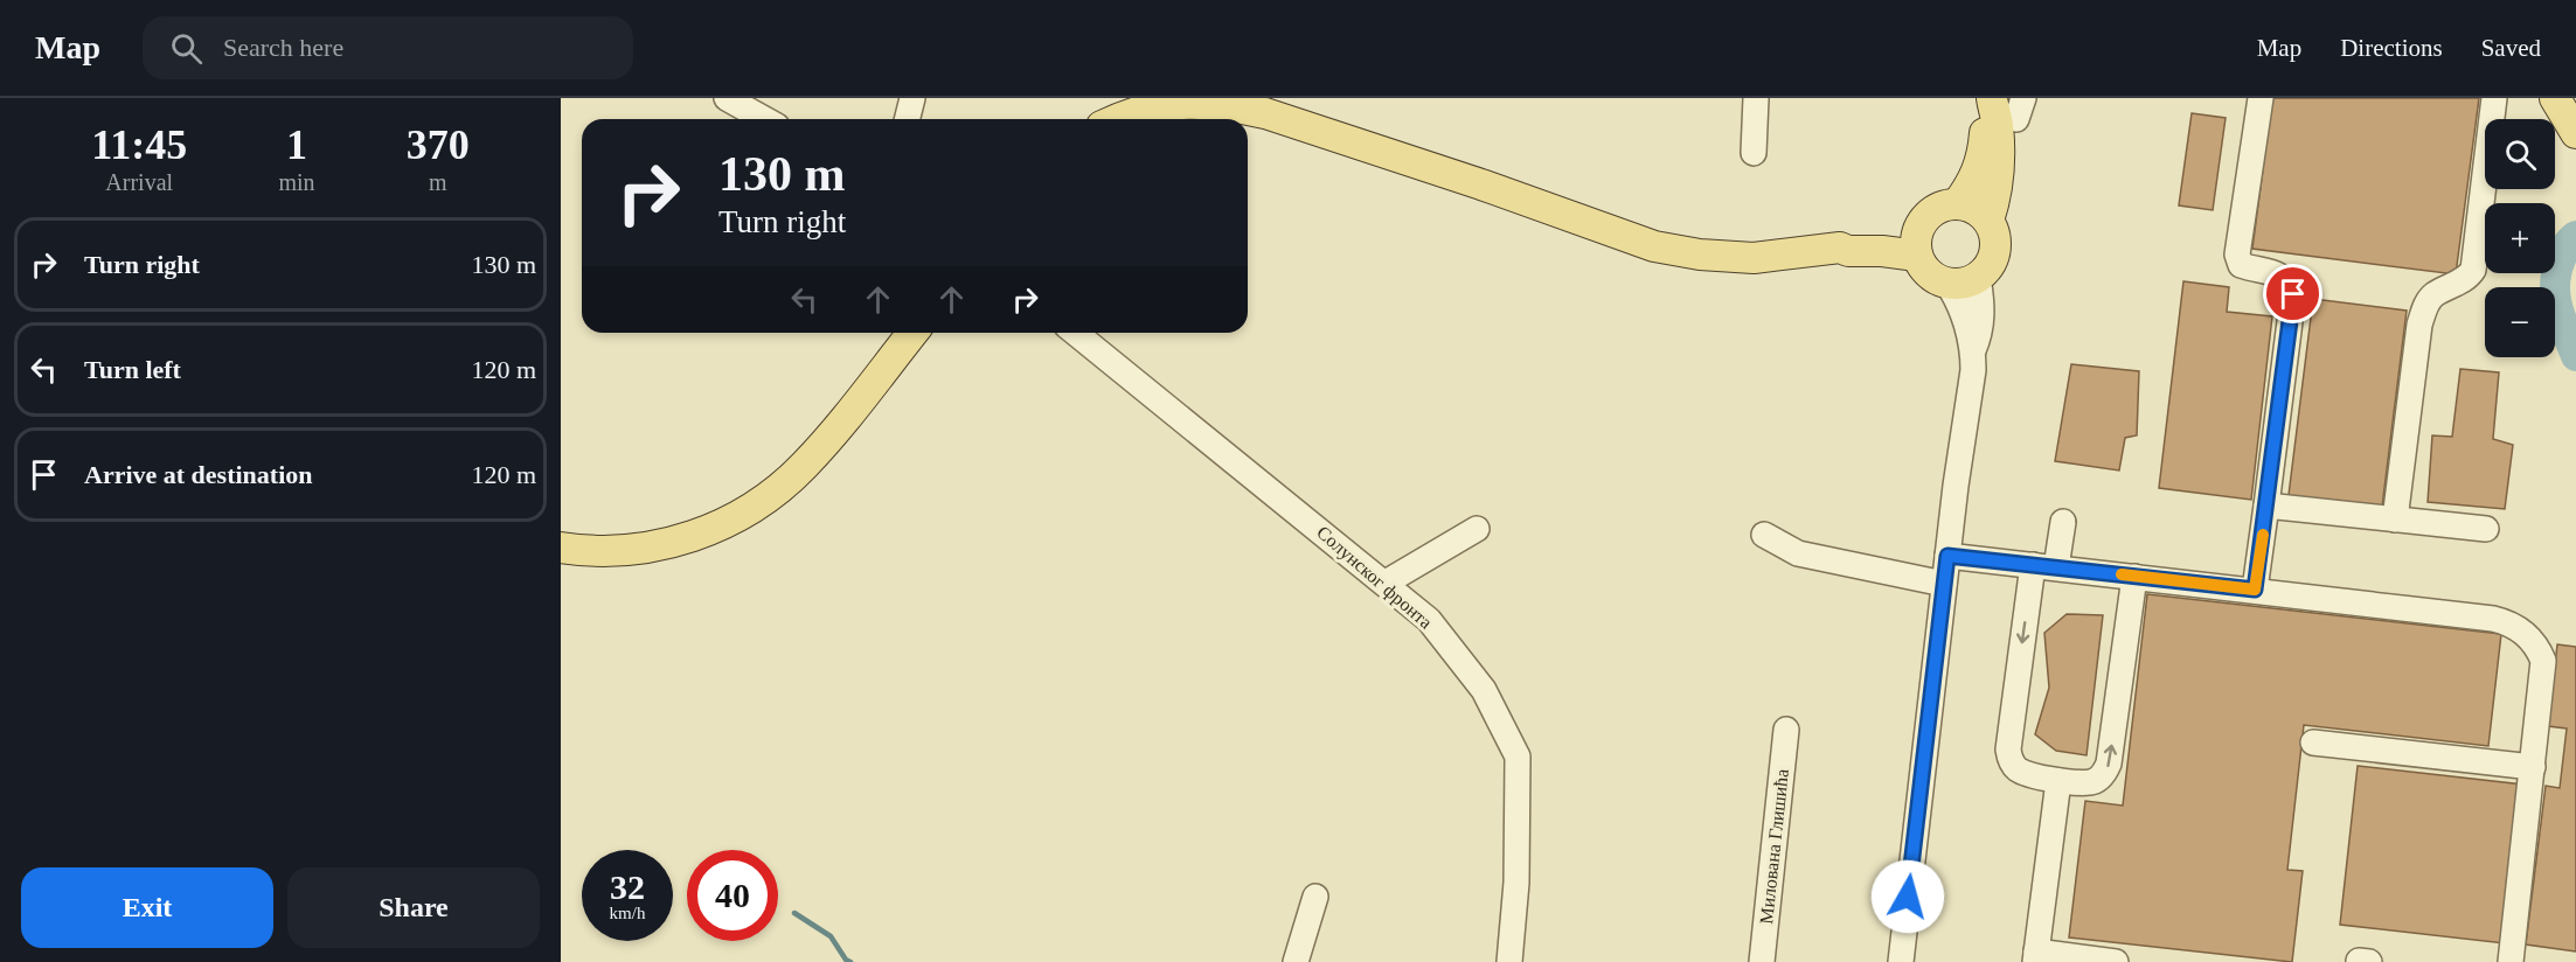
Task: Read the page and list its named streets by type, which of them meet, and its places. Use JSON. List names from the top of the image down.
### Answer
{
  "streets": {
    "street": ["Солунског фронта", "Милована Глишића"]
  },
  "page": {
    "header": "Map",
    "search": "Search here",
    "nav": ["Map", "Directions", "Saved"],
    "eta": [
      "11:45",
      "Arrival",
      "1",
      "min",
      "370",
      "m"
    ],
    "map_buttons": ["+", "−"],
    "turn": ["130 m", "Turn right"],
    "list": [
      {
        "name": "Turn right",
        "value": "130 m"
      },
      {
        "name": "Turn left",
        "value": "120 m"
      },
      {
        "name": "Arrive at destination",
        "value": "120 m"
      }
    ],
    "speed": "32 km/h",
    "limit": "40",
    "buttons": ["Exit", "Share"]
  }
}
